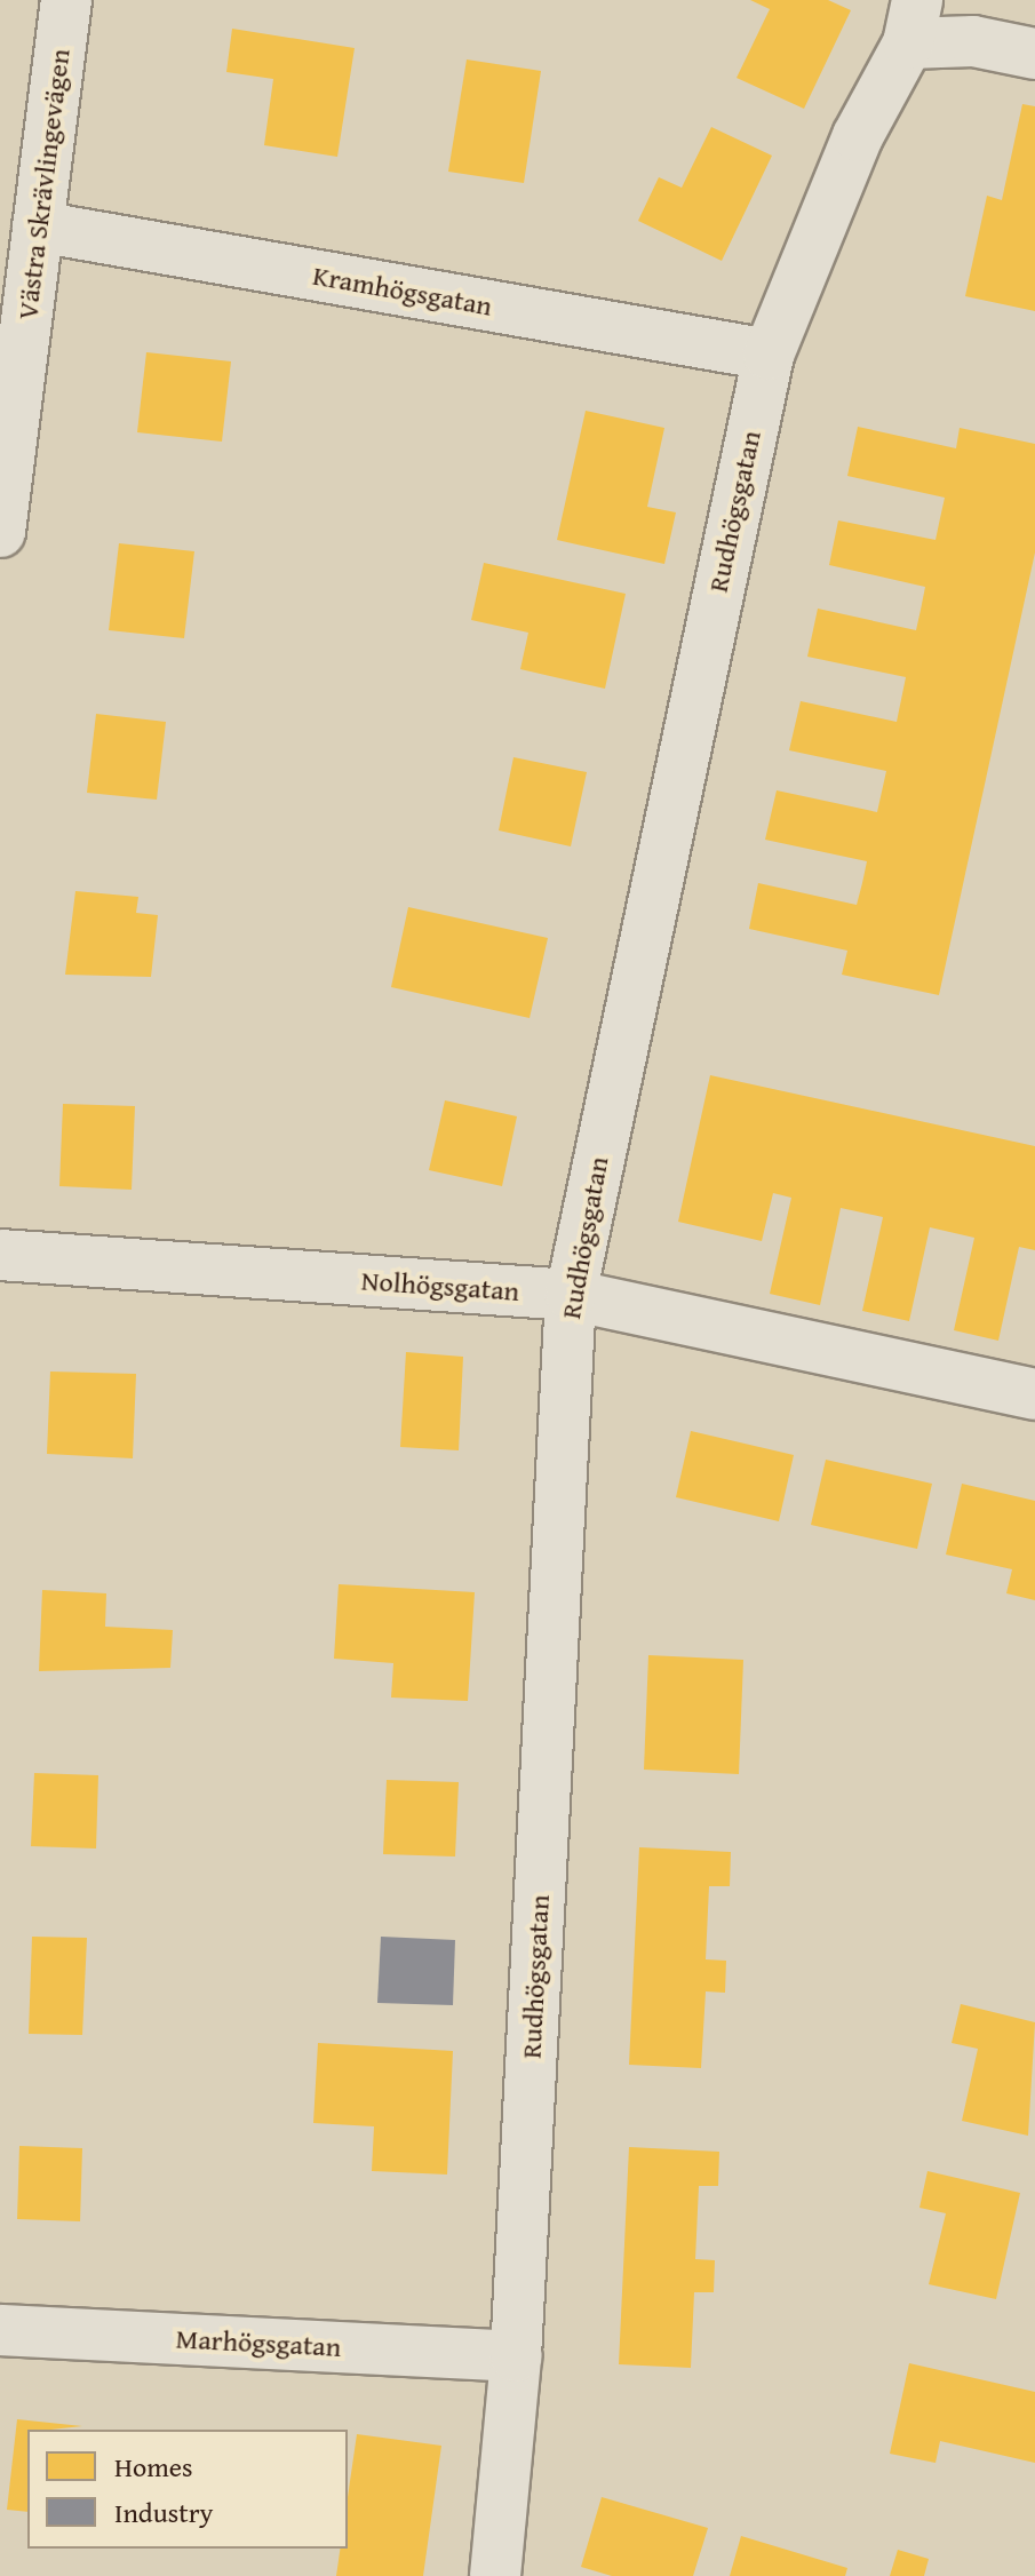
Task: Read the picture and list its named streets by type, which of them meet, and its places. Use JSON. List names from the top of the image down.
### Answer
{
  "streets": {
    "street": [
      "Västra Skrävlingevägen",
      "Kramhögsgatan",
      "Rudhögsgatan",
      "Nolhögsgatan",
      "Marhögsgatan"
    ]
  },
  "crossings": [
    ["Västra Skrävlingevägen", "Kramhögsgatan"],
    ["Kramhögsgatan", "Rudhögsgatan"],
    ["Rudhögsgatan", "Nolhögsgatan"],
    ["Rudhögsgatan", "Marhögsgatan"]
  ],
  "legend": ["Homes", "Industry"]
}
